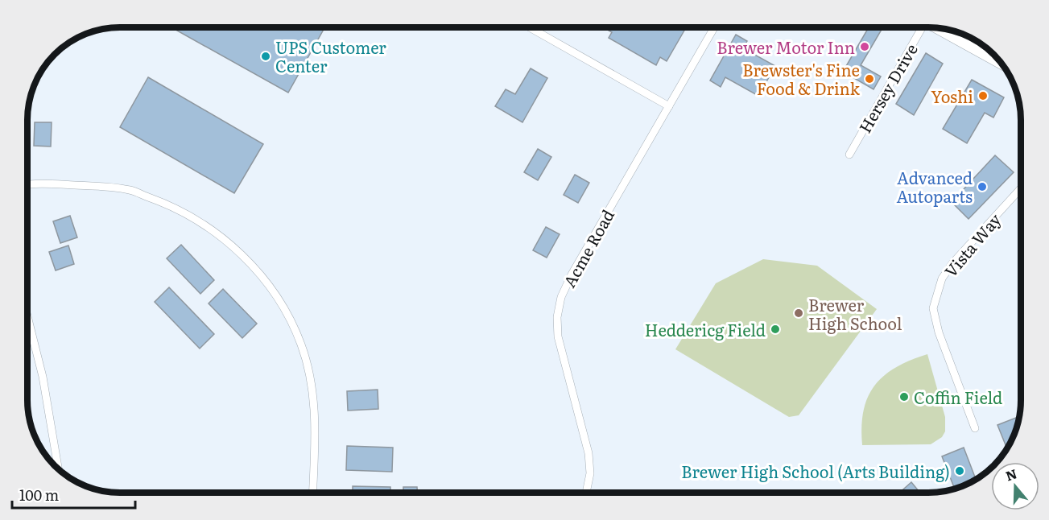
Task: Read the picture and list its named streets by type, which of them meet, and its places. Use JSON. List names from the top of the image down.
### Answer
{
  "streets": {
    "street": ["Hersey Drive", "Vista Way", "Acme Road"]
  },
  "places": [
    "Brewer Motor Inn",
    "UPS Customer Center",
    "Brewster's Fine Food & Drink",
    "Yoshi",
    "Advanced Autoparts",
    "Brewer High School",
    "Heddericg Field",
    "Coffin Field",
    "Brewer High School (Arts Building)"
  ],
  "scale_bar": "100 m",
  "north": "top"
}
